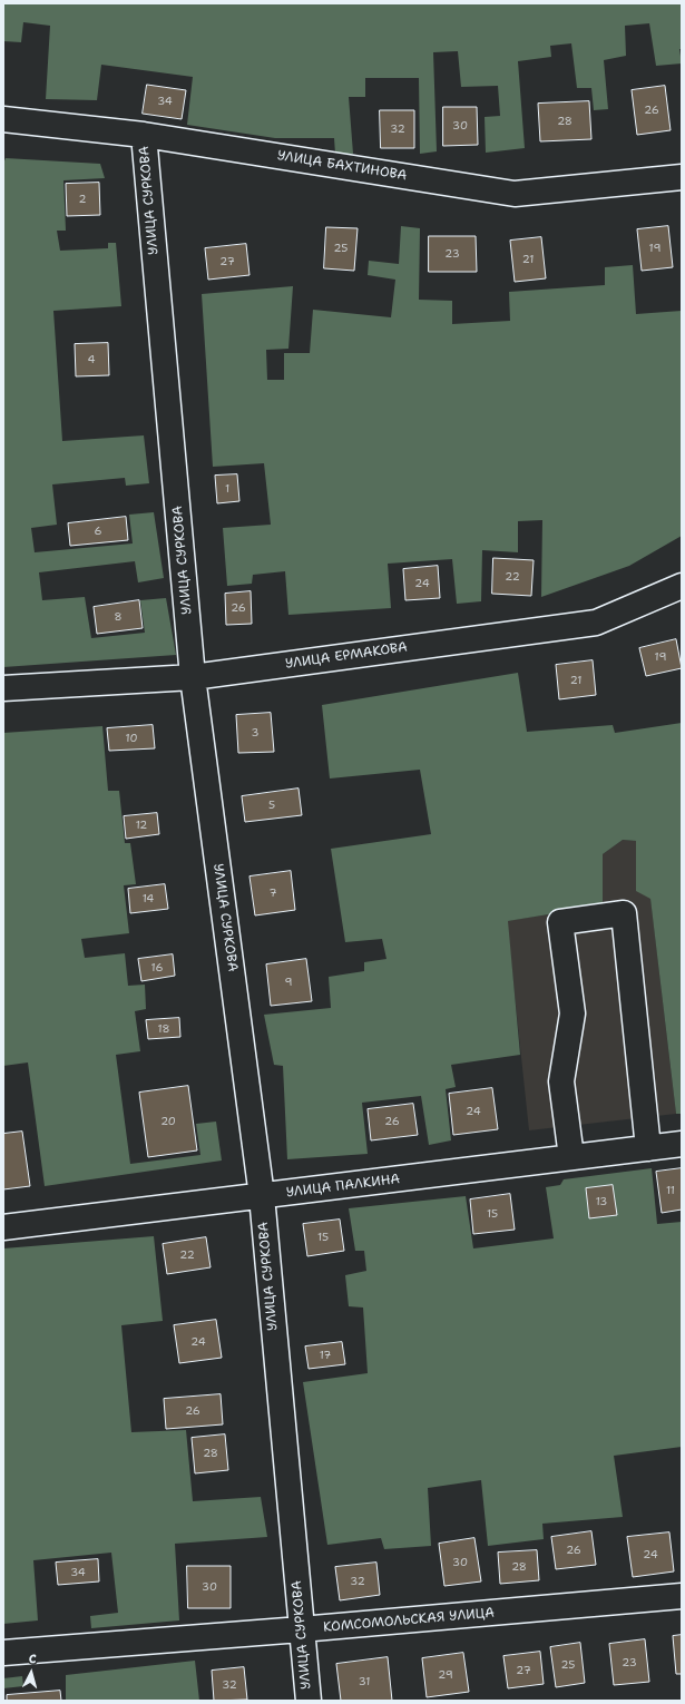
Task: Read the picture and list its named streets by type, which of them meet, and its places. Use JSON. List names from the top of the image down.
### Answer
{
  "streets": {
    "street": [
      "УЛИЦА БАХТИНОВА",
      "УЛИЦА СУРКОВА",
      "УЛИЦА ЕРМАКОВА",
      "УЛИЦА ПАЛКИНА",
      "КОМСОМОЛЬСКАЯ УЛИЦА"
    ]
  },
  "crossings": [
    ["УЛИЦА БАХТИНОВА", "УЛИЦА СУРКОВА"],
    ["УЛИЦА СУРКОВА", "УЛИЦА ЕРМАКОВА"],
    ["УЛИЦА СУРКОВА", "УЛИЦА ПАЛКИНА"],
    ["УЛИЦА СУРКОВА", "КОМСОМОЛЬСКАЯ УЛИЦА"]
  ],
  "house_numbers": [
    "34",
    "26",
    "28",
    "30",
    "32",
    "2",
    "25",
    "19",
    "23",
    "21",
    "27",
    "4",
    "1",
    "6",
    "22",
    "24",
    "26",
    "8",
    "19",
    "21",
    "3",
    "10",
    "5",
    "12",
    "7",
    "14",
    "16",
    "9",
    "18",
    "24",
    "20",
    "26",
    "11",
    "13",
    "15",
    "15",
    "22",
    "24",
    "17",
    "26",
    "28",
    "26",
    "24",
    "30",
    "28",
    "34",
    "32",
    "30",
    "23",
    "25",
    "27",
    "29",
    "31",
    "32"
  ],
  "north": "top"
}
